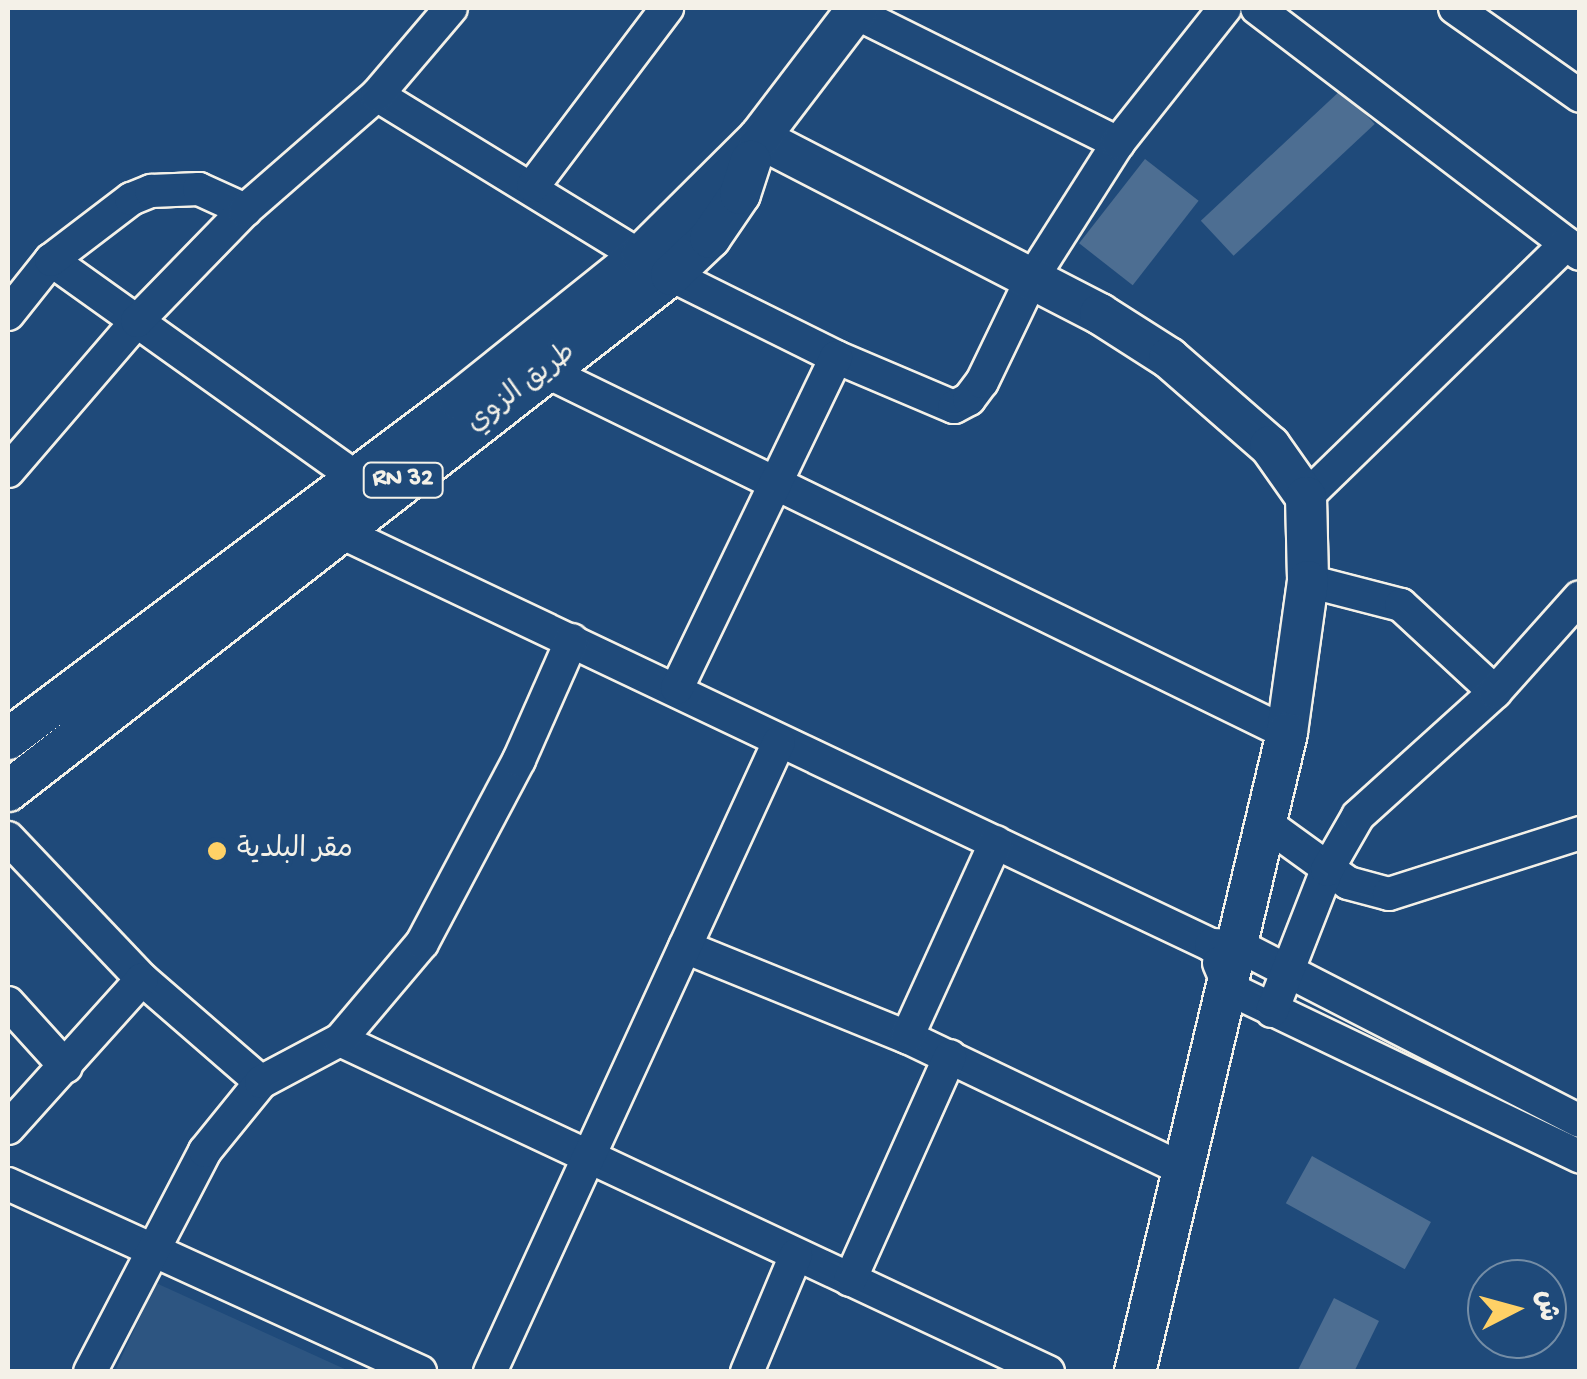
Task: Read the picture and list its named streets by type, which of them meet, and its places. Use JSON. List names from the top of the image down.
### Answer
{
  "streets": {
    "main road": ["طريق الزوي", "RN 32"]
  },
  "places": ["مقر البلدية"],
  "north": "right"
}
